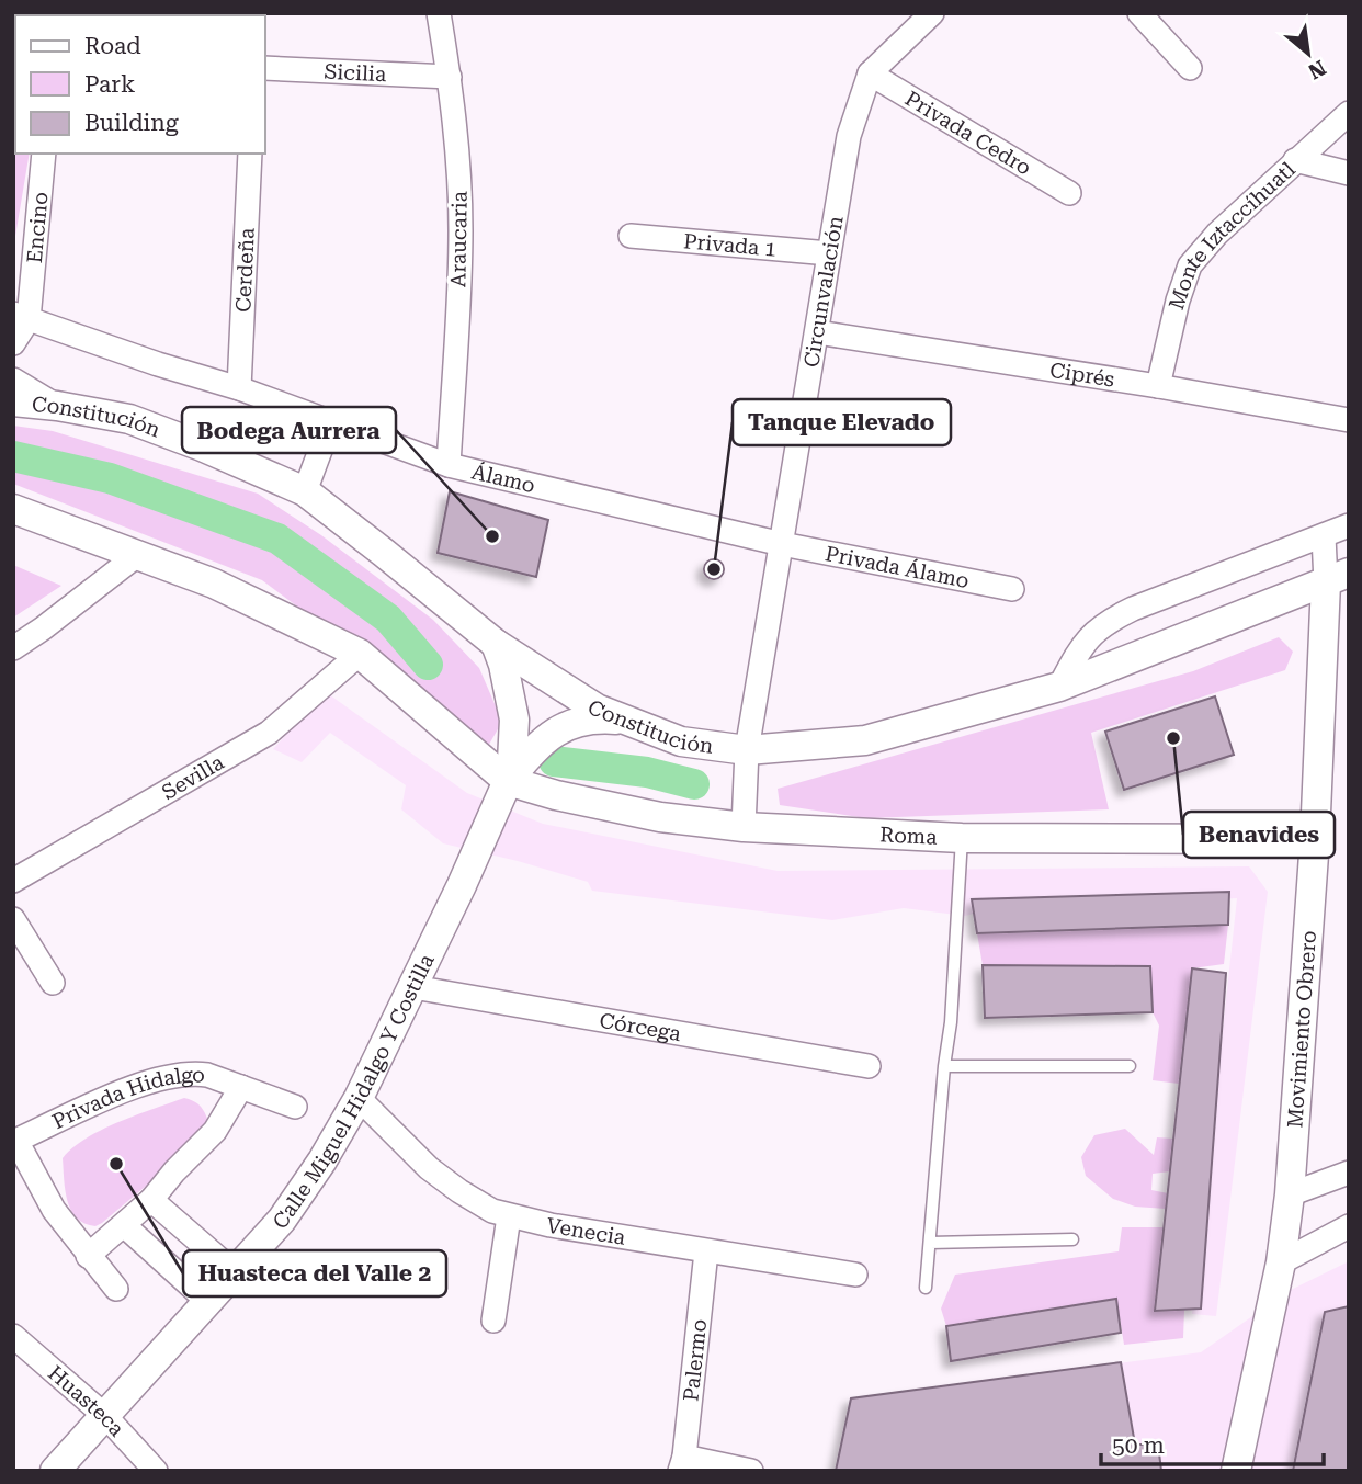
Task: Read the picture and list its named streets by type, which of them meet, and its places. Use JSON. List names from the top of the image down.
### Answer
{
  "streets": {
    "street": [
      "Sicilia",
      "Privada Cedro",
      "Encino",
      "Araucaria",
      "Monte Iztaccíhuatl",
      "Privada 1",
      "Cerdeña",
      "Circunvalación",
      "Ciprés",
      "Constitución",
      "Álamo",
      "Privada Álamo",
      "Sevilla",
      "Roma",
      "Córcega",
      "Movimiento Obrero",
      "Calle Miguel Hidalgo Y Costilla",
      "Privada Hidalgo",
      "Venecia",
      "Palermo",
      "Huasteca"
    ]
  },
  "crossings": [
    ["Sicilia", "Araucaria"],
    ["Privada Cedro", "Circunvalación"],
    ["Encino", "Álamo"],
    ["Araucaria", "Álamo"],
    ["Monte Iztaccíhuatl", "Ciprés"],
    ["Privada 1", "Circunvalación"],
    ["Cerdeña", "Álamo"],
    ["Circunvalación", "Ciprés"],
    ["Circunvalación", "Constitución"],
    ["Circunvalación", "Álamo"],
    ["Circunvalación", "Privada Álamo"],
    ["Circunvalación", "Roma"],
    ["Constitución", "Movimiento Obrero"],
    ["Álamo", "Privada Álamo"],
    ["Roma", "Movimiento Obrero"],
    ["Roma", "Calle Miguel Hidalgo Y Costilla"],
    ["Córcega", "Calle Miguel Hidalgo Y Costilla"],
    ["Calle Miguel Hidalgo Y Costilla", "Venecia"],
    ["Calle Miguel Hidalgo Y Costilla", "Huasteca"],
    ["Venecia", "Palermo"]
  ],
  "places": [
    "Bodega Aurrera",
    "Tanque Elevado",
    "Benavides",
    "Huasteca del Valle 2"
  ],
  "legend": ["Road", "Park", "Building"],
  "scale_bar": "50 m",
  "north": "bottom right"
}
